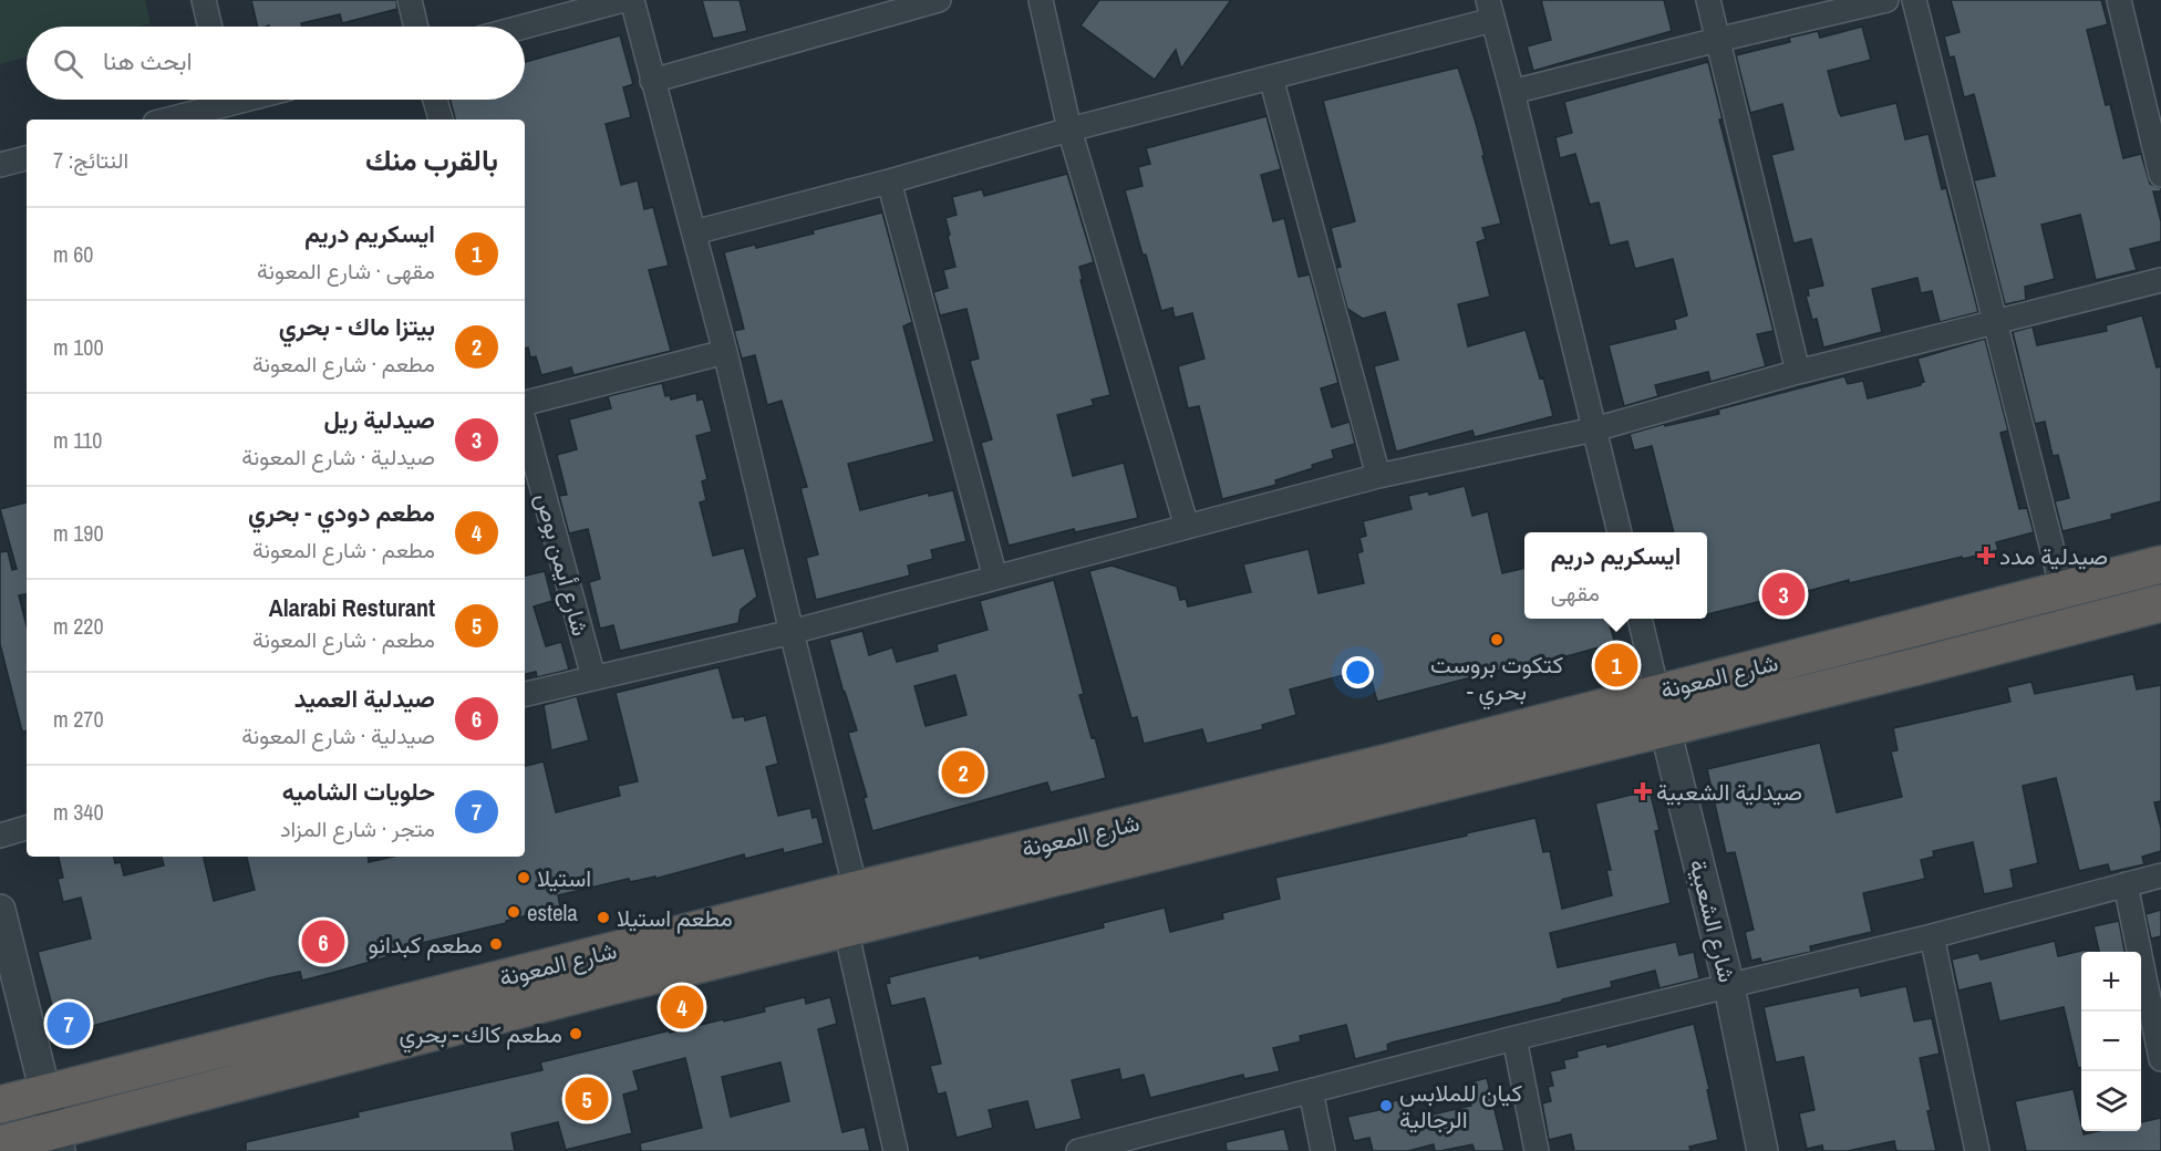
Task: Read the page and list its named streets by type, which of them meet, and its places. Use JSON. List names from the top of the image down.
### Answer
{
  "streets": {
    "highway": ["شارع المعونة"],
    "street": ["شارع أيمن بوص", "شارع الشعبية"]
  },
  "crossings": [
    ["شارع المعونة", "شارع الشعبية"]
  ],
  "places": {
    "health": ["صيدلية مدد", "صيدلية الشعبية"],
    "other": [
      "كتكوت بروست - بحري",
      "استيلا",
      "estela",
      "مطعم استيلا",
      "مطعم كبدانو",
      "مطعم كاك - بحري",
      "كيان للملابس الرجالية"
    ]
  },
  "page": {
    "search": "ابحث هنا",
    "heading": ["بالقرب منك", "النتائج: 7"],
    "list": [
      {
        "mark": "1",
        "name": "ايسكريم دريم",
        "note": "مقهى · شارع المعونة",
        "value": "60 m"
      },
      {
        "mark": "2",
        "name": "بيتزا ماك - بحري",
        "note": "مطعم · شارع المعونة",
        "value": "100 m"
      },
      {
        "mark": "3",
        "name": "صيدلية ريل",
        "note": "صيدلية · شارع المعونة",
        "value": "110 m"
      },
      {
        "mark": "4",
        "name": "مطعم دودي - بحري",
        "note": "مطعم · شارع المعونة",
        "value": "190 m"
      },
      {
        "mark": "5",
        "name": "Alarabi Resturant",
        "note": "مطعم · شارع المعونة",
        "value": "220 m"
      },
      {
        "mark": "6",
        "name": "صيدلية العميد",
        "note": "صيدلية · شارع المعونة",
        "value": "270 m"
      },
      {
        "mark": "7",
        "name": "حلويات الشاميه",
        "note": "متجر · شارع المزاد",
        "value": "340 m"
      }
    ],
    "popup": ["ايسكريم دريم", "مقهى"],
    "pins": [
      "3",
      "1",
      "2",
      "6",
      "4",
      "7",
      "5"
    ],
    "map_buttons": ["+", "−"]
  }
}
